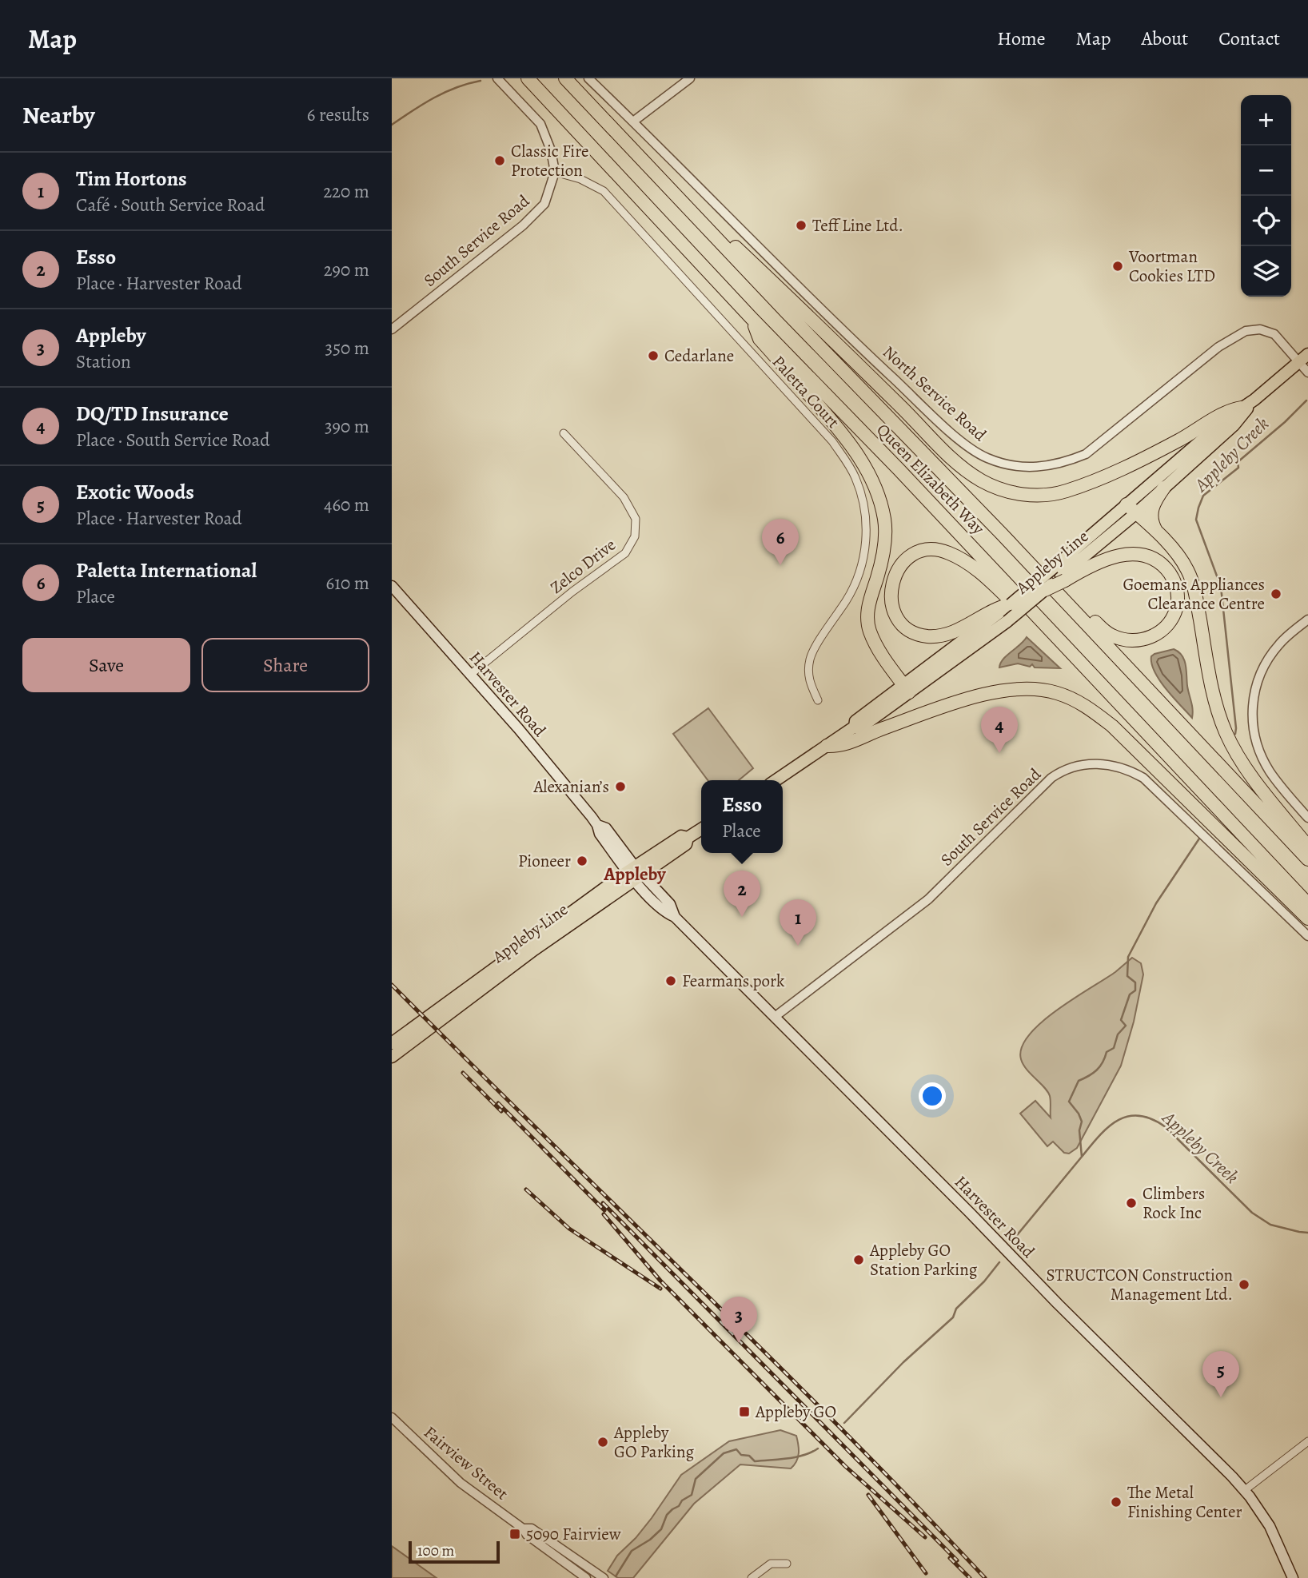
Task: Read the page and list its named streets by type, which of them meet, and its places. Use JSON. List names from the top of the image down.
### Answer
{
  "streets": {
    "highway": ["Queen Elizabeth Way"],
    "main road": ["Appleby Line", "Harvester Road"],
    "street": [
      "South Service Road",
      "Paletta Court",
      "North Service Road",
      "Zelco Drive",
      "Fairview Street"
    ]
  },
  "crossings": [
    ["South Service Road", "Paletta Court"],
    ["South Service Road", "Harvester Road"],
    ["North Service Road", "Appleby Line"],
    ["Appleby Line", "Harvester Road"],
    ["Zelco Drive", "Harvester Road"]
  ],
  "districts": ["Appleby"],
  "water": ["Appleby Creek"],
  "places": {
    "other": [
      "Classic Fire Protection",
      "Teff Line Ltd.",
      "Voortman Cookies LTD",
      "Cedarlane",
      "Goemans Appliances Clearance Centre",
      "Alexanian’s",
      "Pioneer",
      "Fearmans pork",
      "Climbers Rock Inc",
      "Appleby GO Station Parking",
      "STRUCTCON Construction Management Ltd.",
      "Appleby GO Parking",
      "The Metal Finishing Center"
    ],
    "transit": ["Appleby GO", "5090 Fairview"]
  },
  "scale_bar": "100 m",
  "page": {
    "header": "Map",
    "nav": [
      "Home",
      "Map",
      "About",
      "Contact"
    ],
    "heading": ["Nearby", "6 results"],
    "map_buttons": ["+", "−"],
    "list": [
      {
        "mark": "1",
        "name": "Tim Hortons",
        "note": "Café · South Service Road",
        "value": "220 m"
      },
      {
        "mark": "2",
        "name": "Esso",
        "note": "Place · Harvester Road",
        "value": "290 m"
      },
      {
        "mark": "3",
        "name": "Appleby",
        "note": "Station",
        "value": "350 m"
      },
      {
        "mark": "4",
        "name": "DQ/TD Insurance",
        "note": "Place · South Service Road",
        "value": "390 m"
      },
      {
        "mark": "5",
        "name": "Exotic Woods",
        "note": "Place · Harvester Road",
        "value": "460 m"
      },
      {
        "mark": "6",
        "name": "Paletta International",
        "note": "Place",
        "value": "610 m"
      }
    ],
    "pins": [
      "6",
      "4",
      "2",
      "1",
      "3",
      "5"
    ],
    "buttons": ["Save", "Share"],
    "popup": ["Esso", "Place"],
    "scale": "100 m"
  }
}
